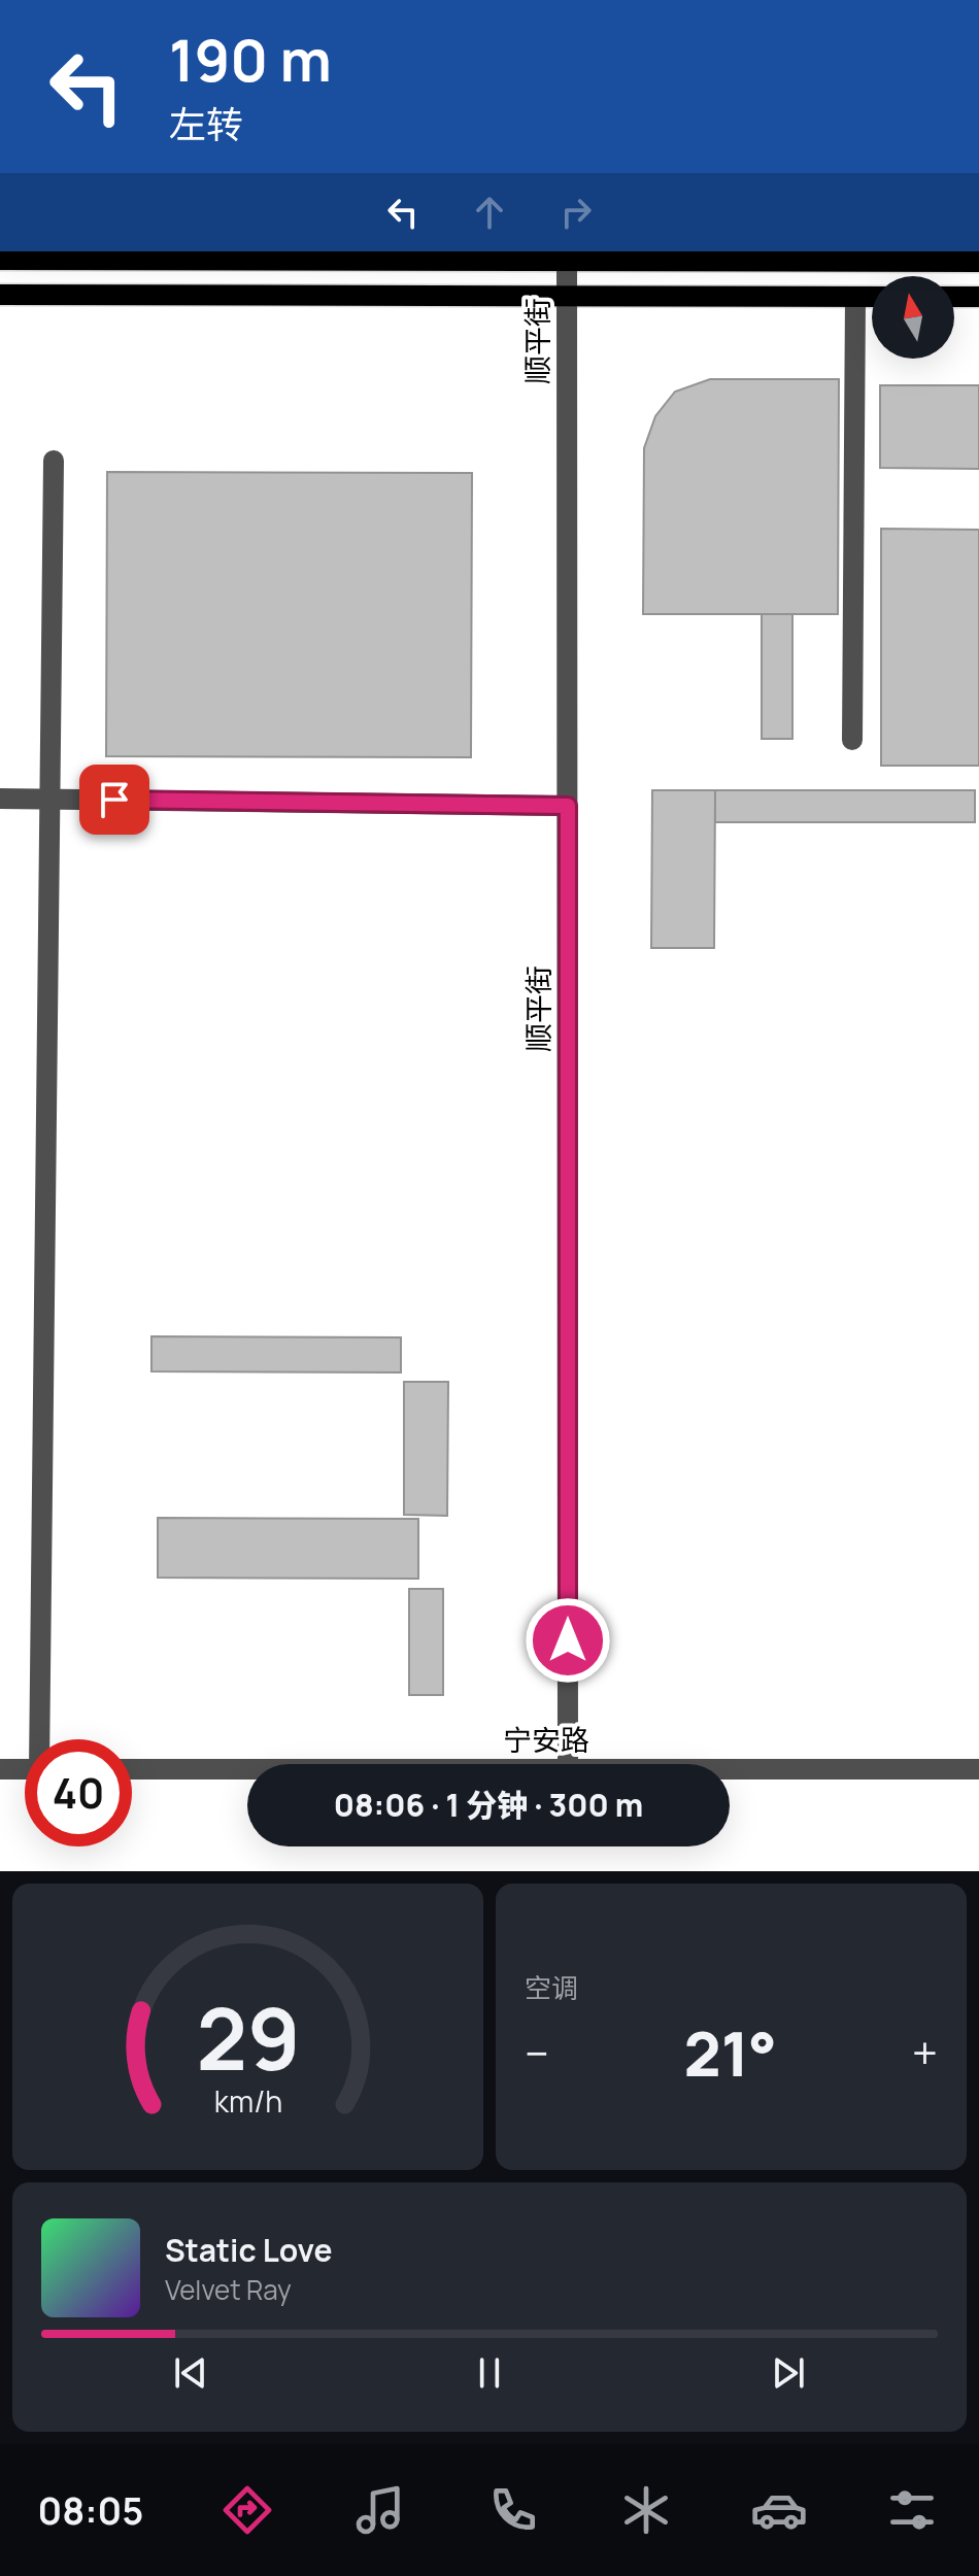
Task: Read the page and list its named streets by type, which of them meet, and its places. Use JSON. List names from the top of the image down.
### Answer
{
  "streets": {
    "street": ["顺平街", "宁安路"]
  },
  "north": "top",
  "page": {
    "turn": ["190 m", "左转"],
    "limit": "40",
    "trip": "08:06 · 1 分钟 · 300 m",
    "tile": "空调",
    "heat": ["−", "21°", "+"],
    "song": ["Static Love", "Velvet Ray"],
    "tabs": "08:05",
    "gauge": ["29", "km/h"]
  }
}
